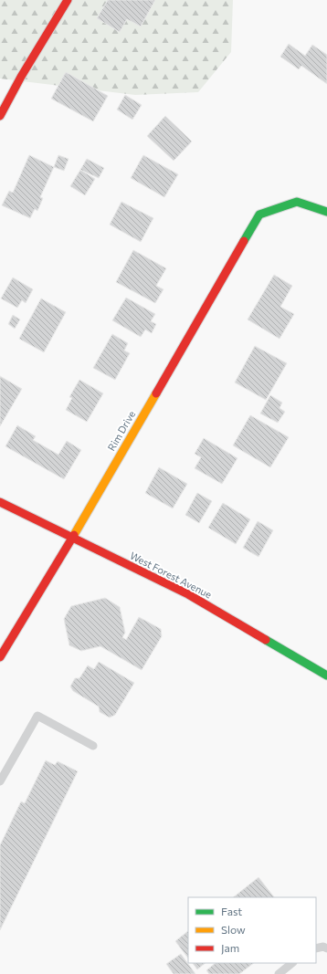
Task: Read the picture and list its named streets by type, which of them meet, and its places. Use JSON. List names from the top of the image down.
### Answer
{
  "streets": {
    "street": ["Rim Drive", "West Forest Avenue"]
  },
  "crossings": [
    ["Rim Drive", "West Forest Avenue"]
  ],
  "legend": ["Fast", "Slow", "Jam"]
}
